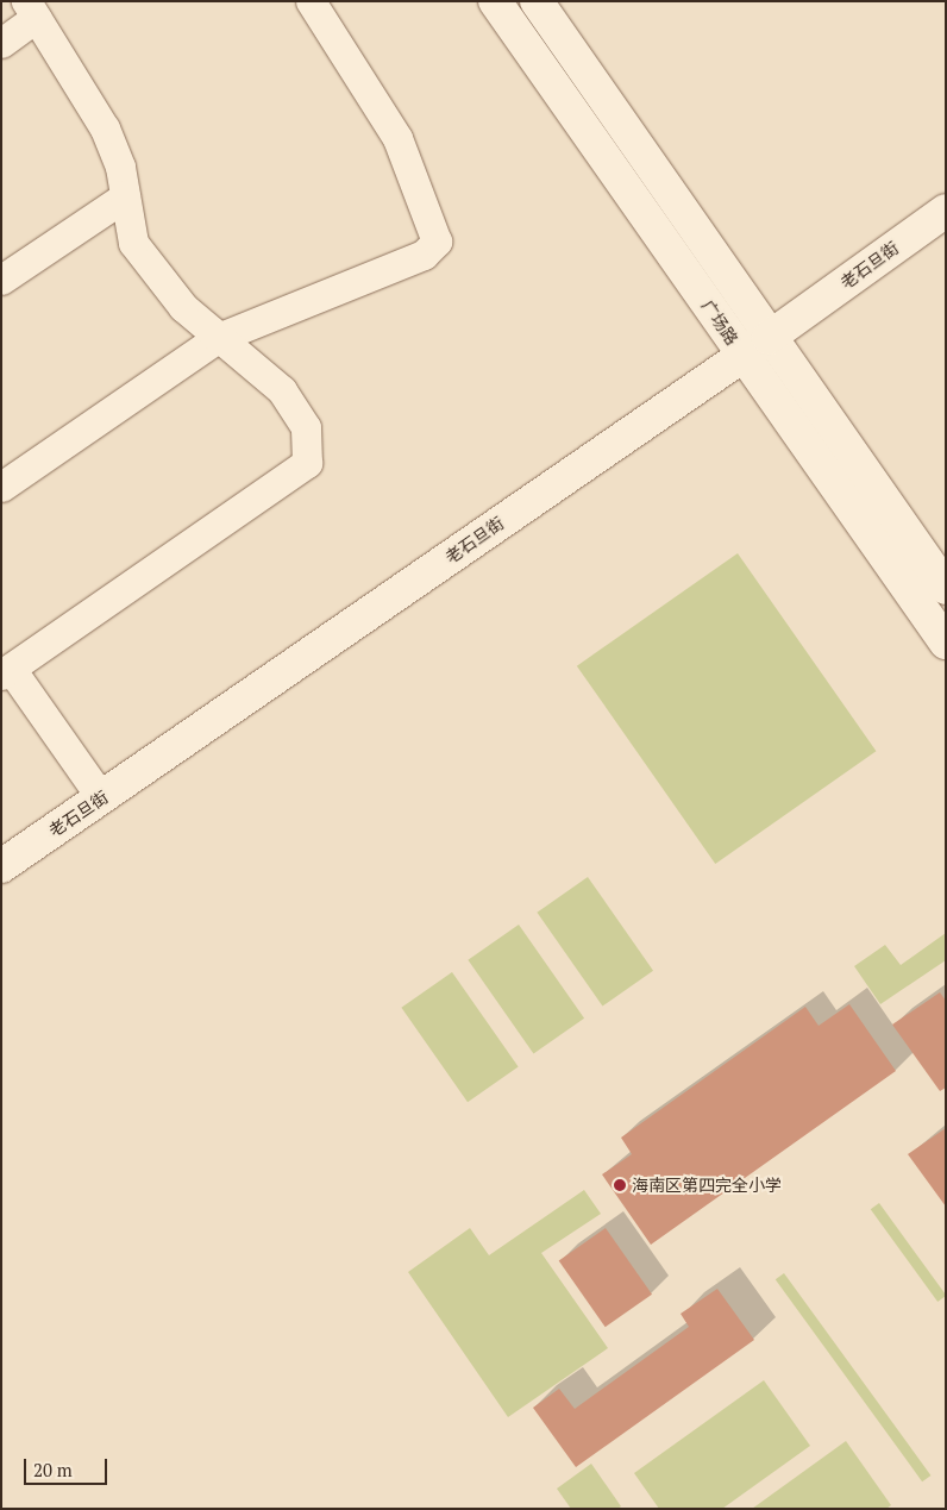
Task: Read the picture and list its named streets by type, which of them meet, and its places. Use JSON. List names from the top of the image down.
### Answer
{
  "streets": {
    "street": ["老石旦街", "广场路"]
  },
  "crossings": [
    ["老石旦街", "广场路"]
  ],
  "places": ["海南区第四完全小学"],
  "scale_bar": "20 m"
}
